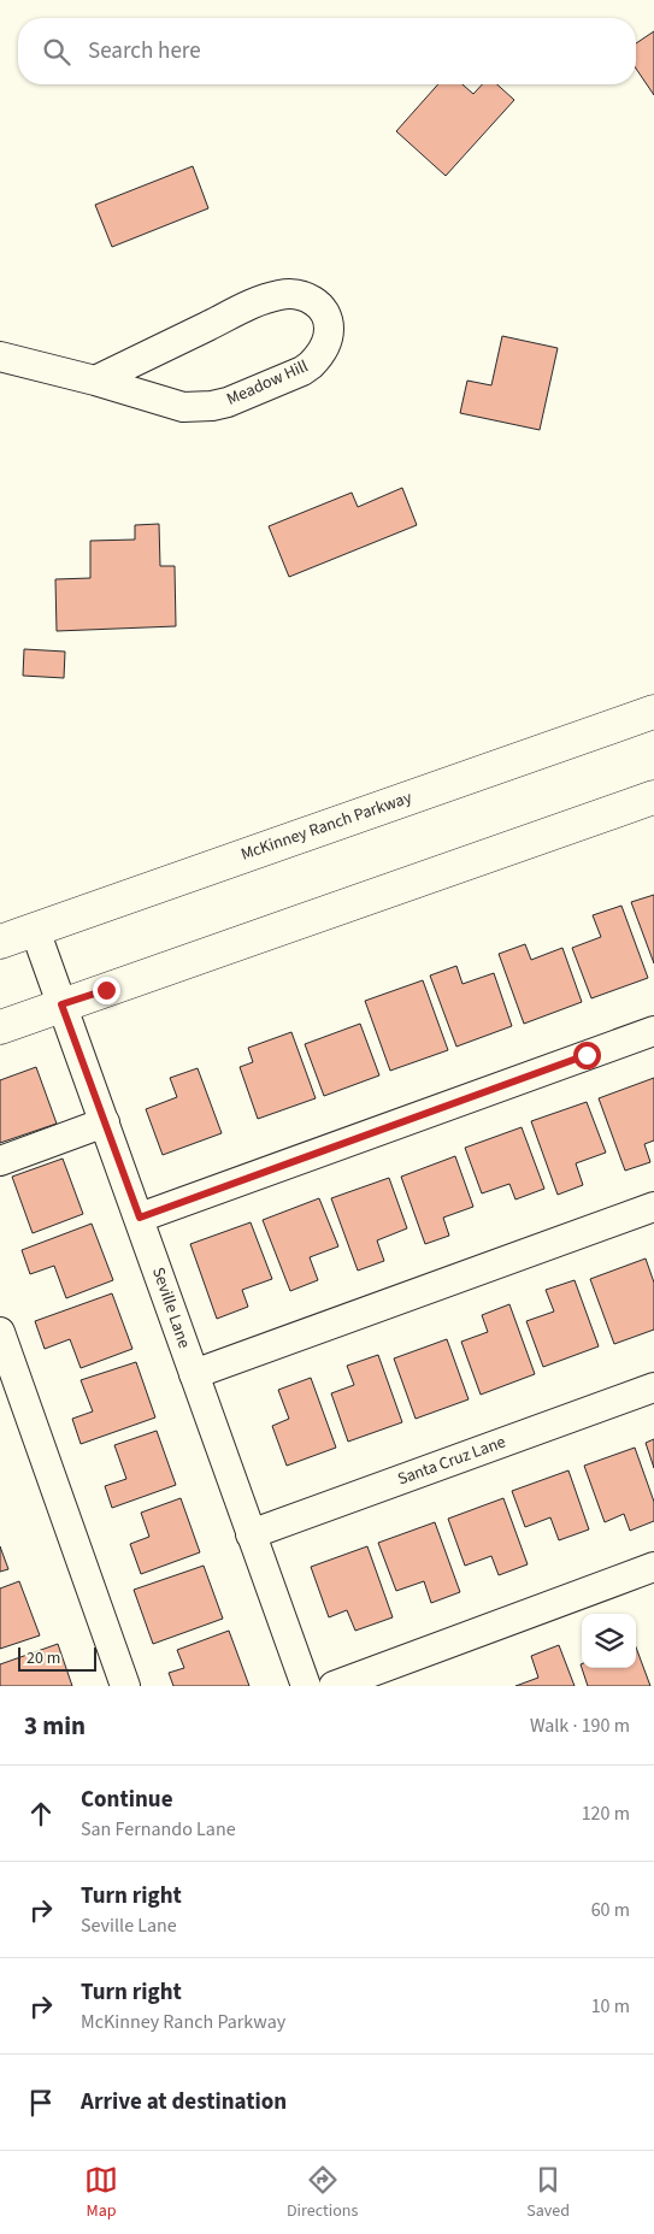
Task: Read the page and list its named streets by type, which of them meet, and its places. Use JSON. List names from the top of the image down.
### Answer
{
  "streets": {
    "main road": ["McKinney Ranch Parkway"],
    "street": ["Meadow Hill", "Seville Lane", "Santa Cruz Lane"]
  },
  "crossings": [
    ["McKinney Ranch Parkway", "Seville Lane"],
    ["Seville Lane", "Santa Cruz Lane"]
  ],
  "scale_bar": "20 m",
  "page": {
    "search": "Search here",
    "scale": "20 m",
    "heading": ["3 min", "Walk · 190 m"],
    "list": [
      ["Continue", "San Fernando Lane", "120 m"],
      ["Turn right", "Seville Lane", "60 m"],
      ["Turn right", "McKinney Ranch Parkway", "10 m"],
      "Arrive at destination"
    ],
    "nav": ["Map", "Directions", "Saved"]
  }
}
